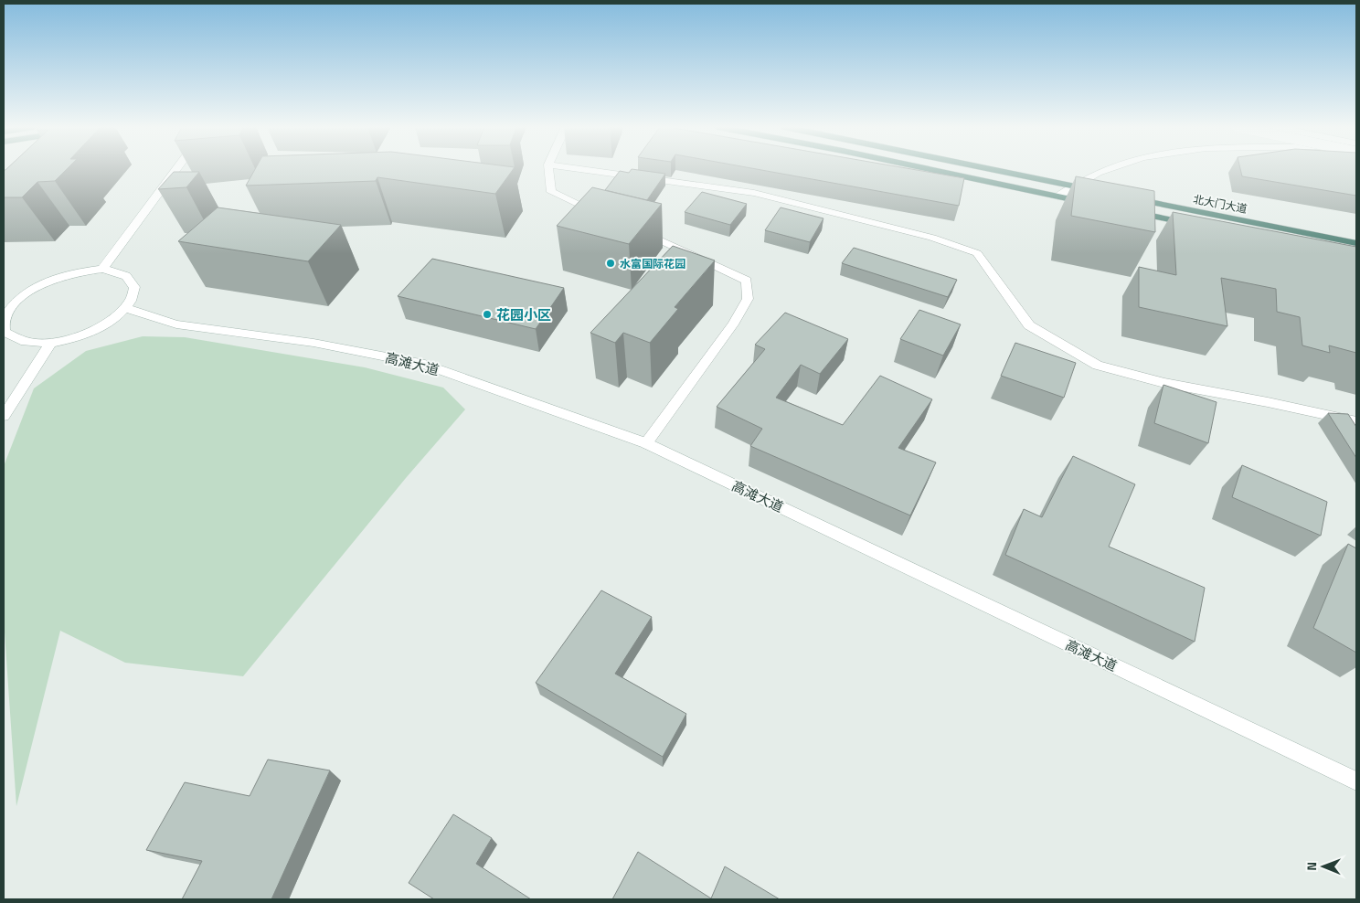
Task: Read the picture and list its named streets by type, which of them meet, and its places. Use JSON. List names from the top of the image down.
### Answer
{
  "streets": {
    "highway": ["北大门大道"],
    "main road": ["高滩大道"]
  },
  "places": ["水富国际花园", "花园小区"],
  "north": "left"
}
